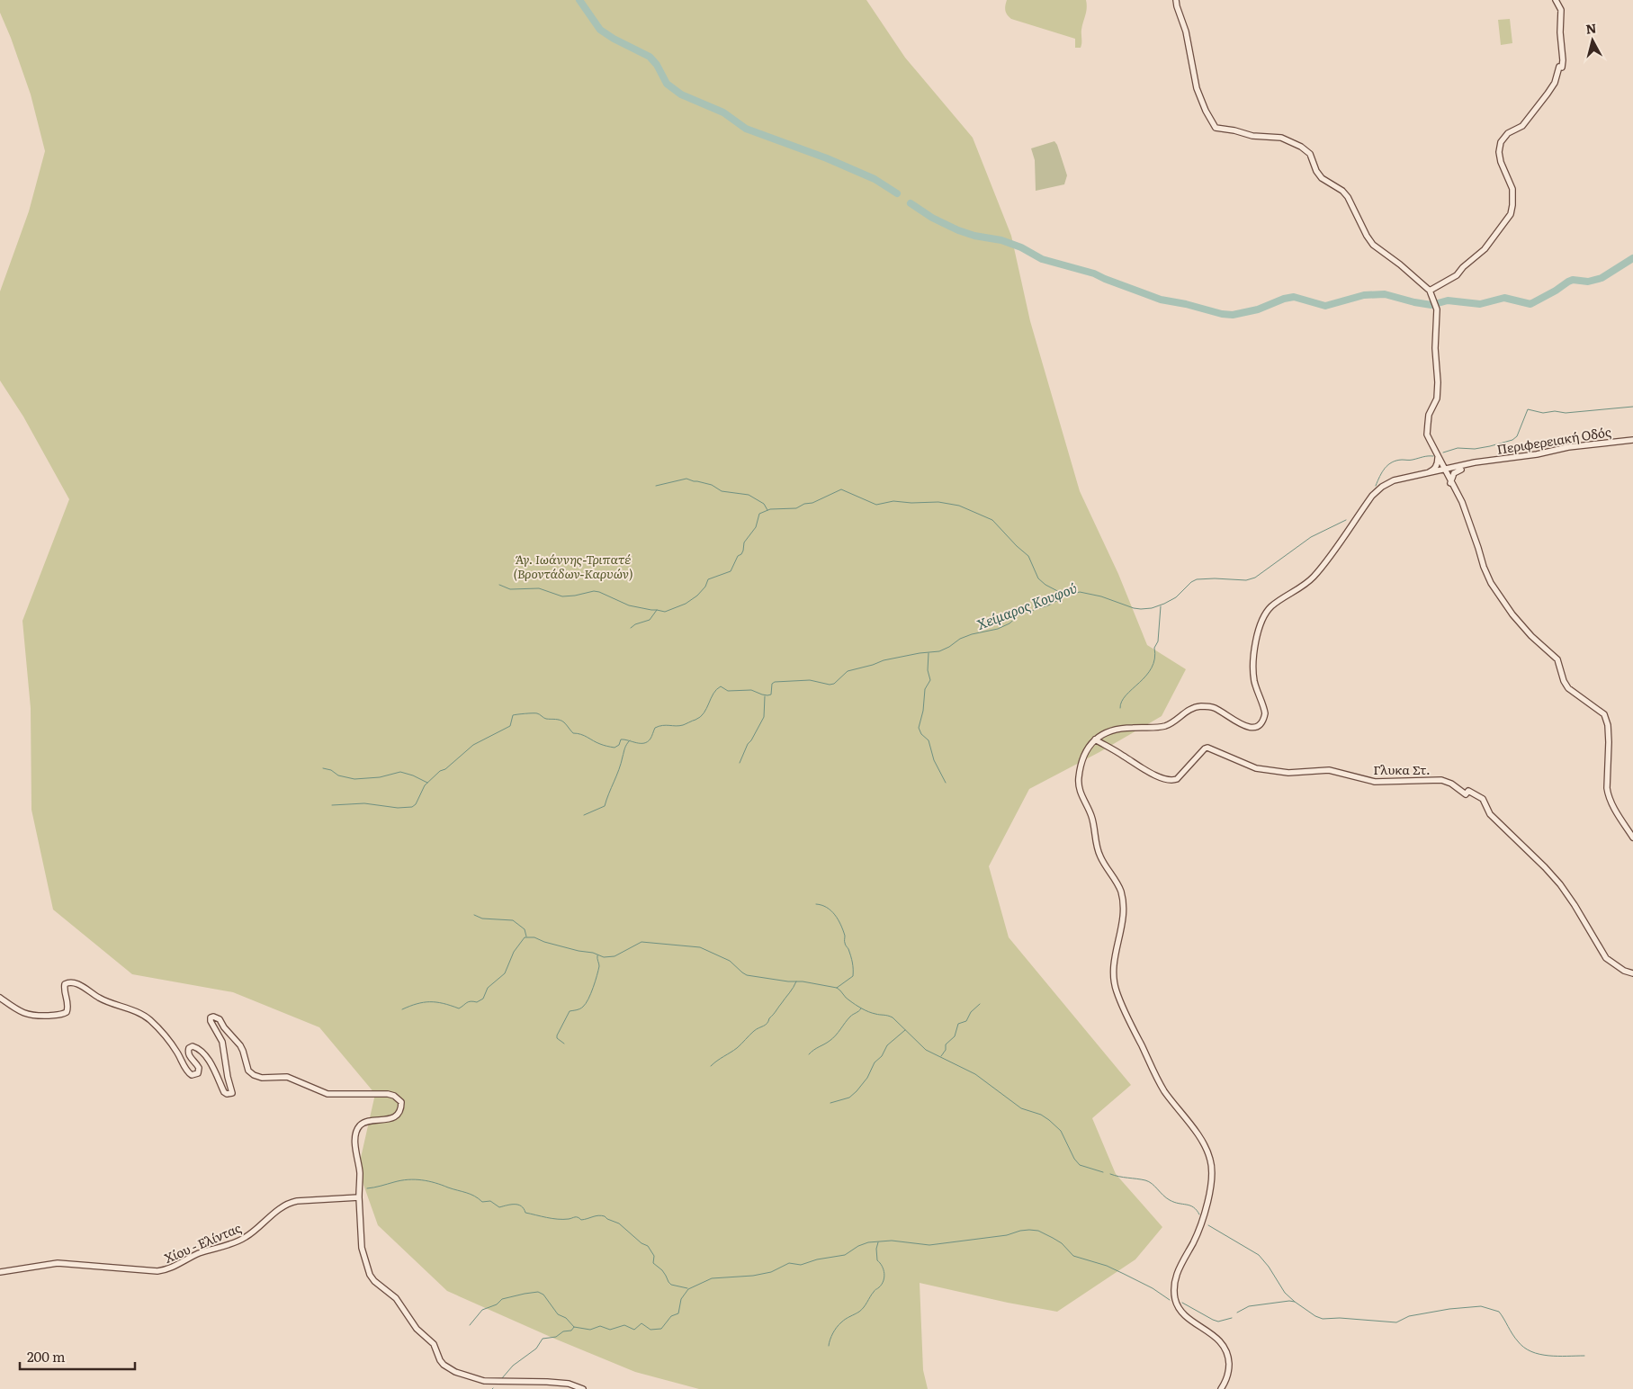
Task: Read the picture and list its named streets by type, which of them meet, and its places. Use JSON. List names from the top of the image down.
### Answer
{
  "streets": {
    "main road": ["Περιφερειακή Οδός", "Γλυκα Στ.", "Χίου - Ελίντας"]
  },
  "crossings": [
    ["Περιφερειακή Οδός", "Γλυκα Στ."]
  ],
  "water": ["Χείμαρος Κουφού"],
  "parks": ["Άγ. Ιωάννης-Τριπατέ (Βροντάδων-Καρυών)"],
  "scale_bar": "200 m",
  "north": "top"
}
